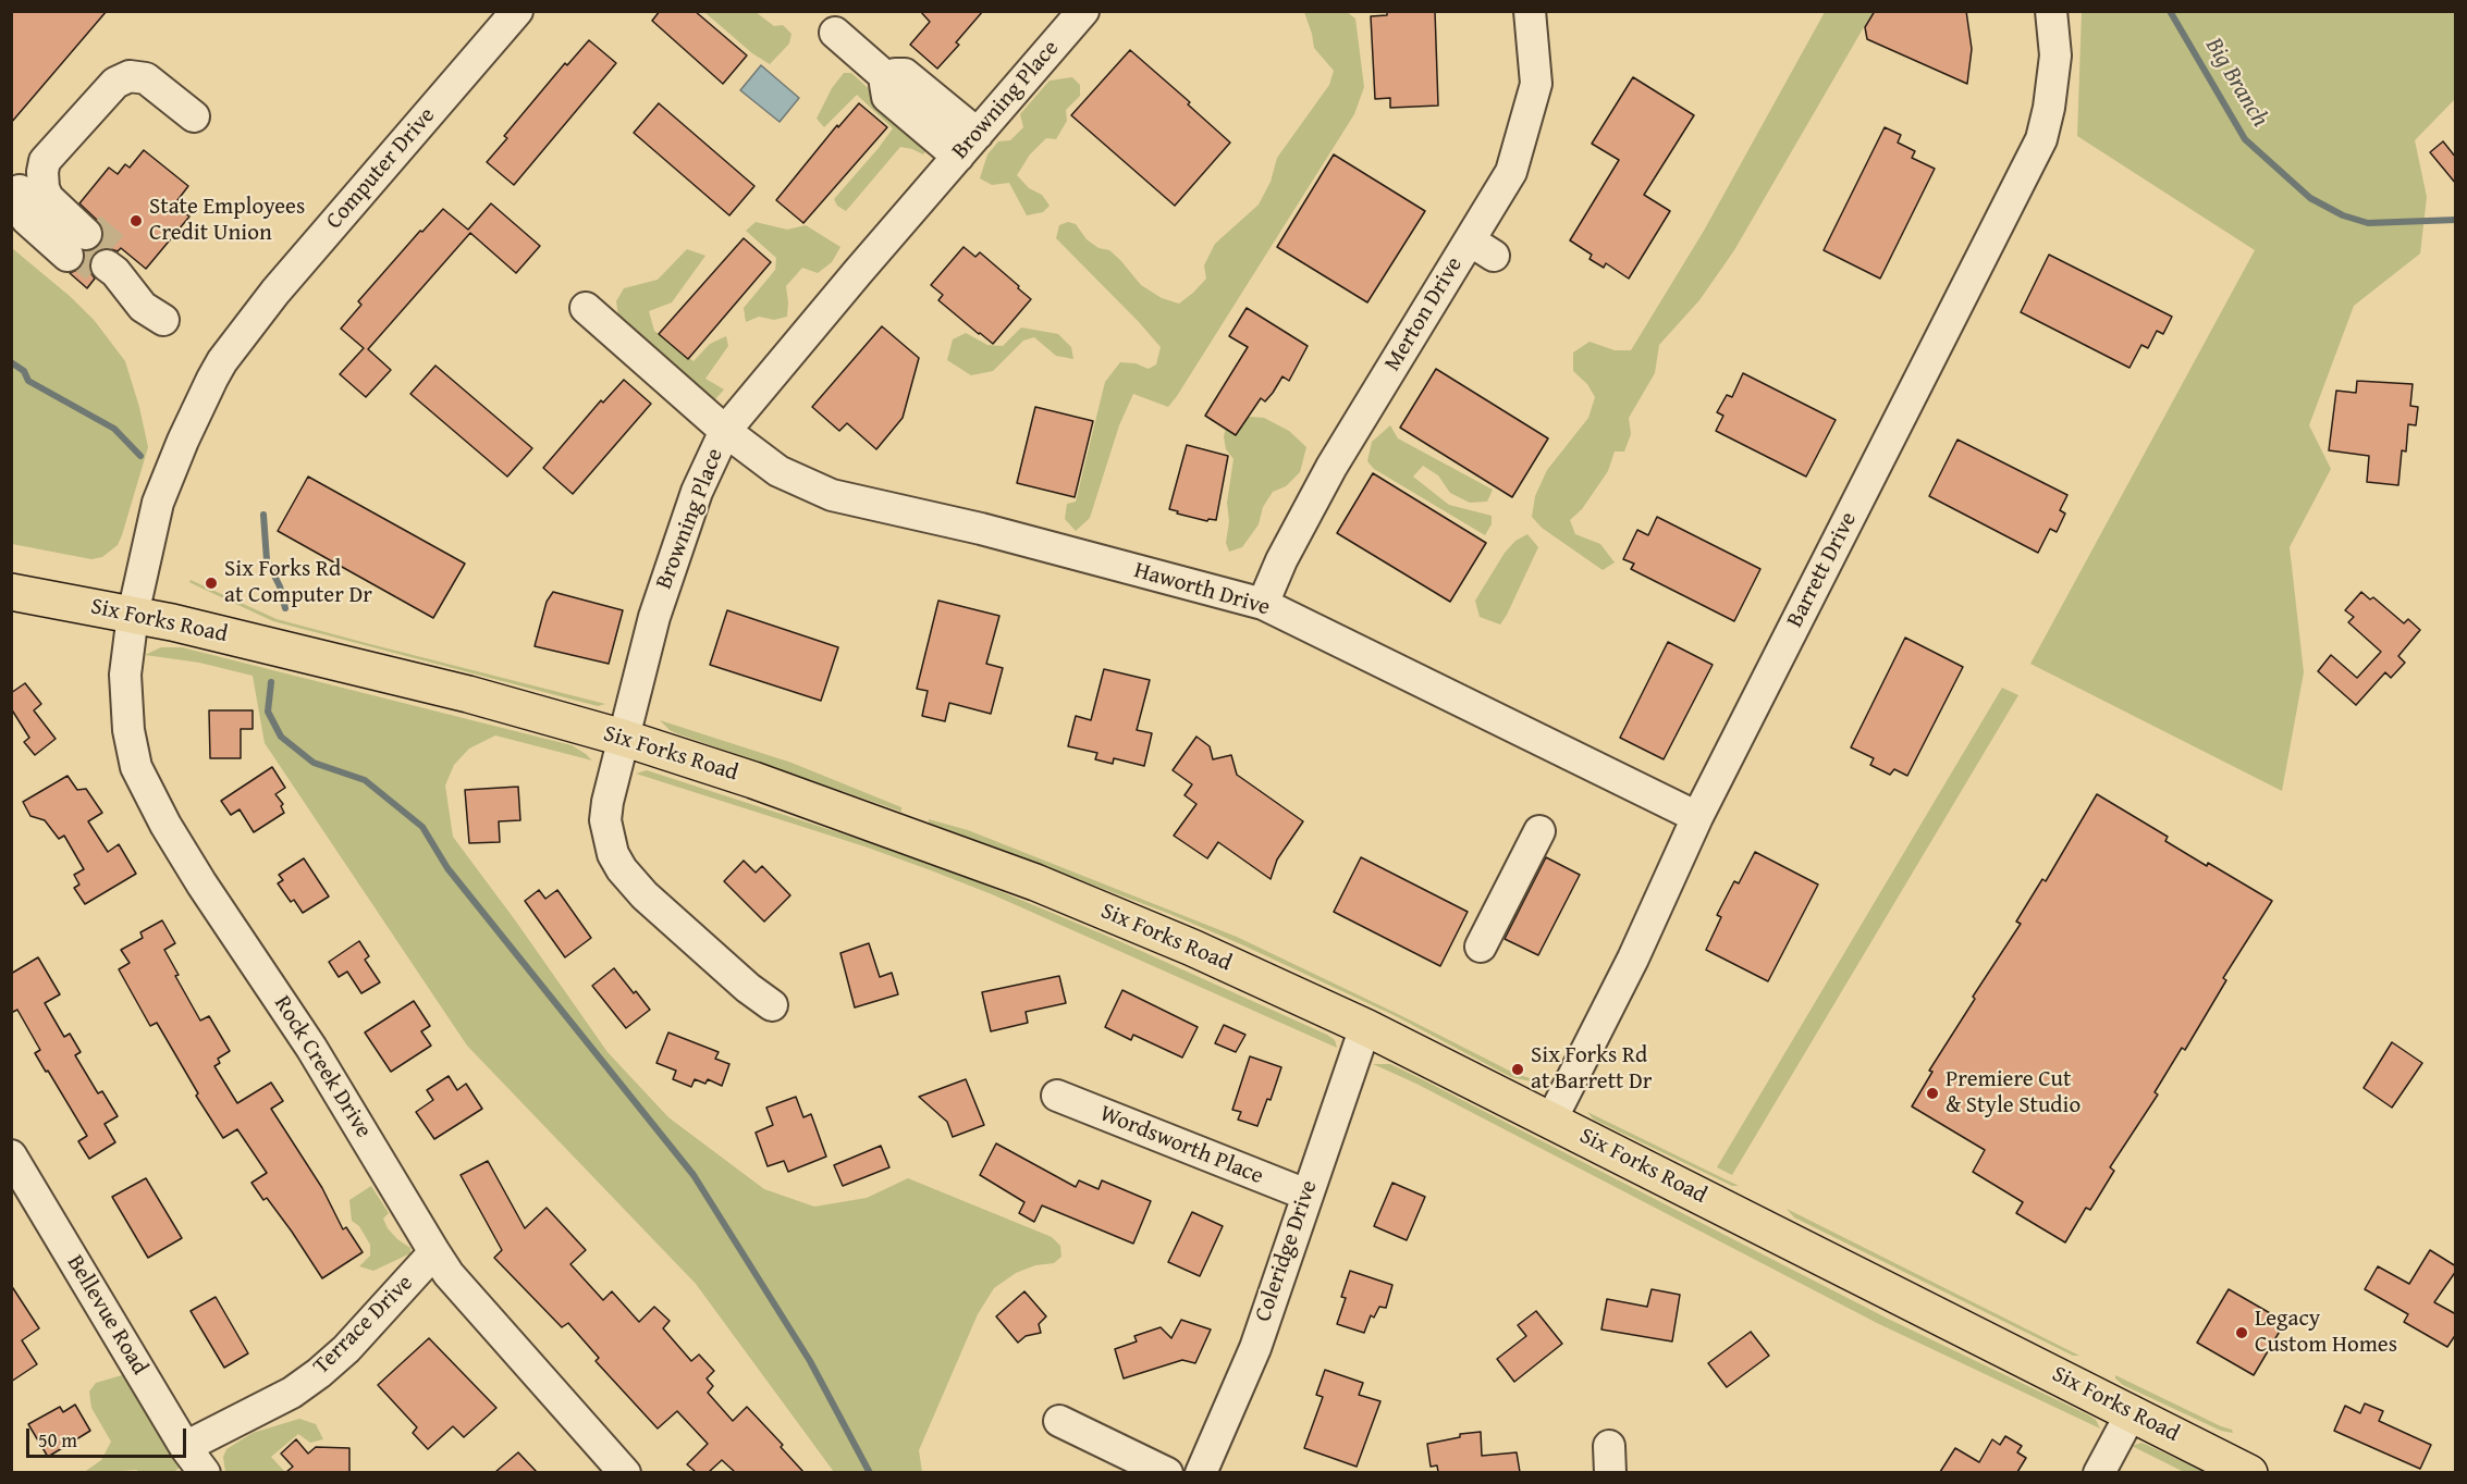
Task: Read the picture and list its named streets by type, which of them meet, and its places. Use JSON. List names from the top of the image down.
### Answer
{
  "streets": {
    "main road": ["Six Forks Road"],
    "street": [
      "Browning Place",
      "Computer Drive",
      "Merton Drive",
      "Barrett Drive",
      "Haworth Drive",
      "Rock Creek Drive",
      "Wordsworth Place",
      "Coleridge Drive",
      "Bellevue Road",
      "Terrace Drive"
    ]
  },
  "crossings": [
    ["Browning Place", "Haworth Drive"],
    ["Browning Place", "Six Forks Road"],
    ["Computer Drive", "Six Forks Road"],
    ["Computer Drive", "Rock Creek Drive"],
    ["Merton Drive", "Haworth Drive"],
    ["Barrett Drive", "Haworth Drive"],
    ["Barrett Drive", "Six Forks Road"],
    ["Six Forks Road", "Rock Creek Drive"],
    ["Six Forks Road", "Coleridge Drive"],
    ["Rock Creek Drive", "Terrace Drive"],
    ["Wordsworth Place", "Coleridge Drive"],
    ["Bellevue Road", "Terrace Drive"]
  ],
  "water": ["Big Branch"],
  "places": [
    "State Employees Credit Union",
    "Six Forks Rd at Computer Dr",
    "Six Forks Rd at Barrett Dr",
    "Premiere Cut & Style Studio",
    "Legacy Custom Homes"
  ],
  "scale_bar": "50 m"
}
